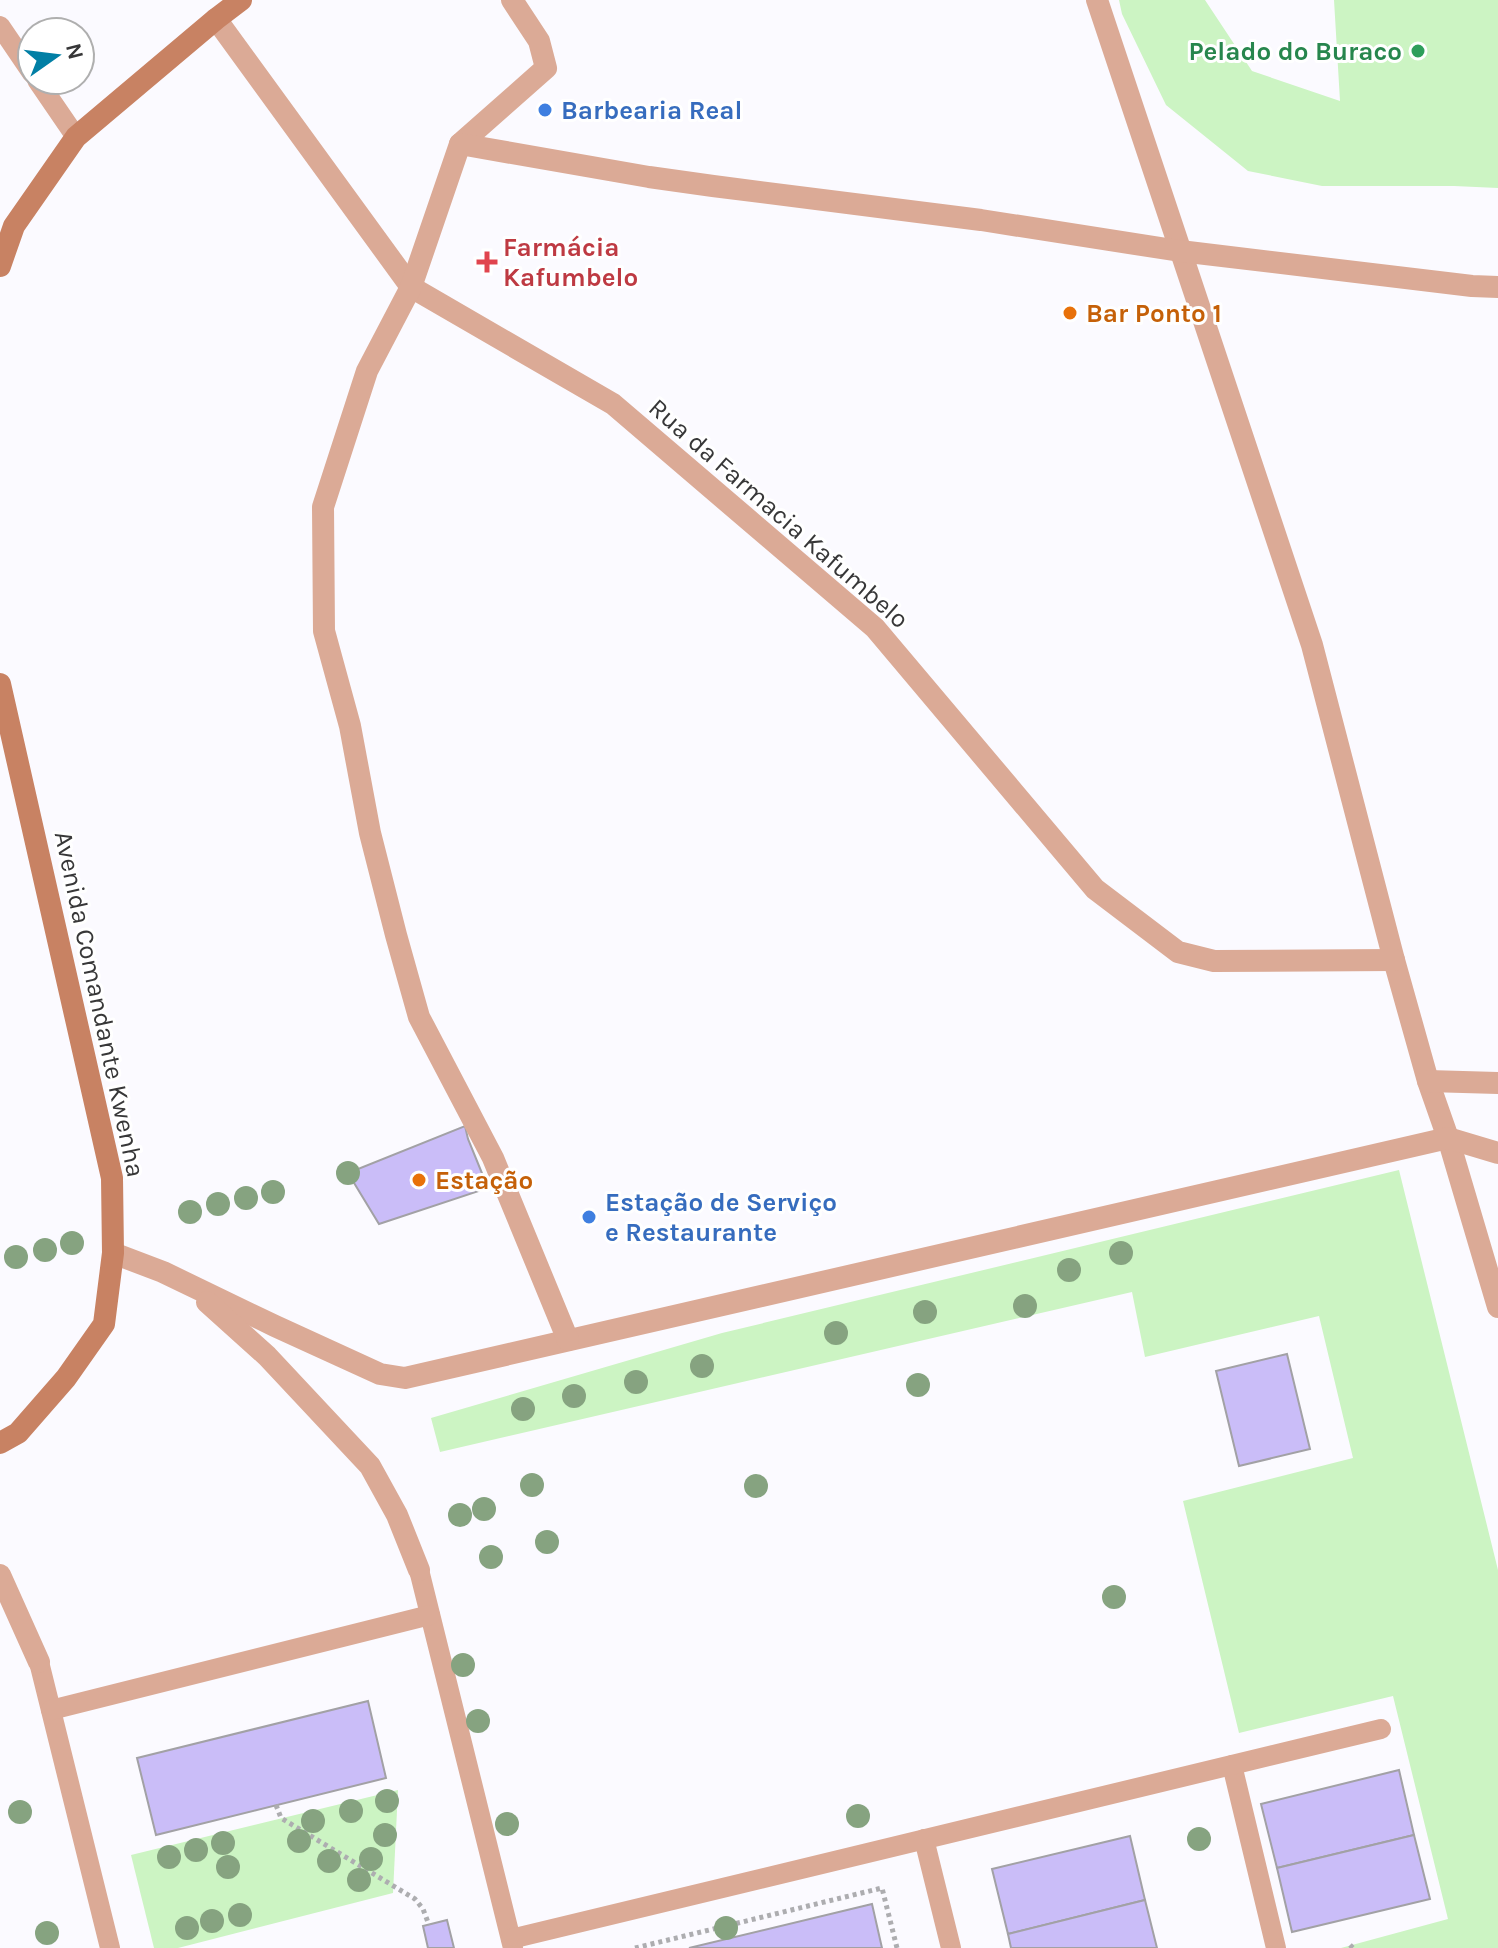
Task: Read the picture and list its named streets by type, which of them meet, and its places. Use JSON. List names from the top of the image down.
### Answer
{
  "streets": {
    "main road": ["Avenida Comandante Kwenha"],
    "street": ["Rua da Farmacia Kafumbelo"]
  },
  "places": {
    "other": [
      "Pelado do Buraco",
      "Barbearia Real",
      "Bar Ponto 1",
      "Estação",
      "Estação de Serviço e Restaurante"
    ],
    "health": ["Farmácia Kafumbelo"]
  },
  "north": "right"
}
